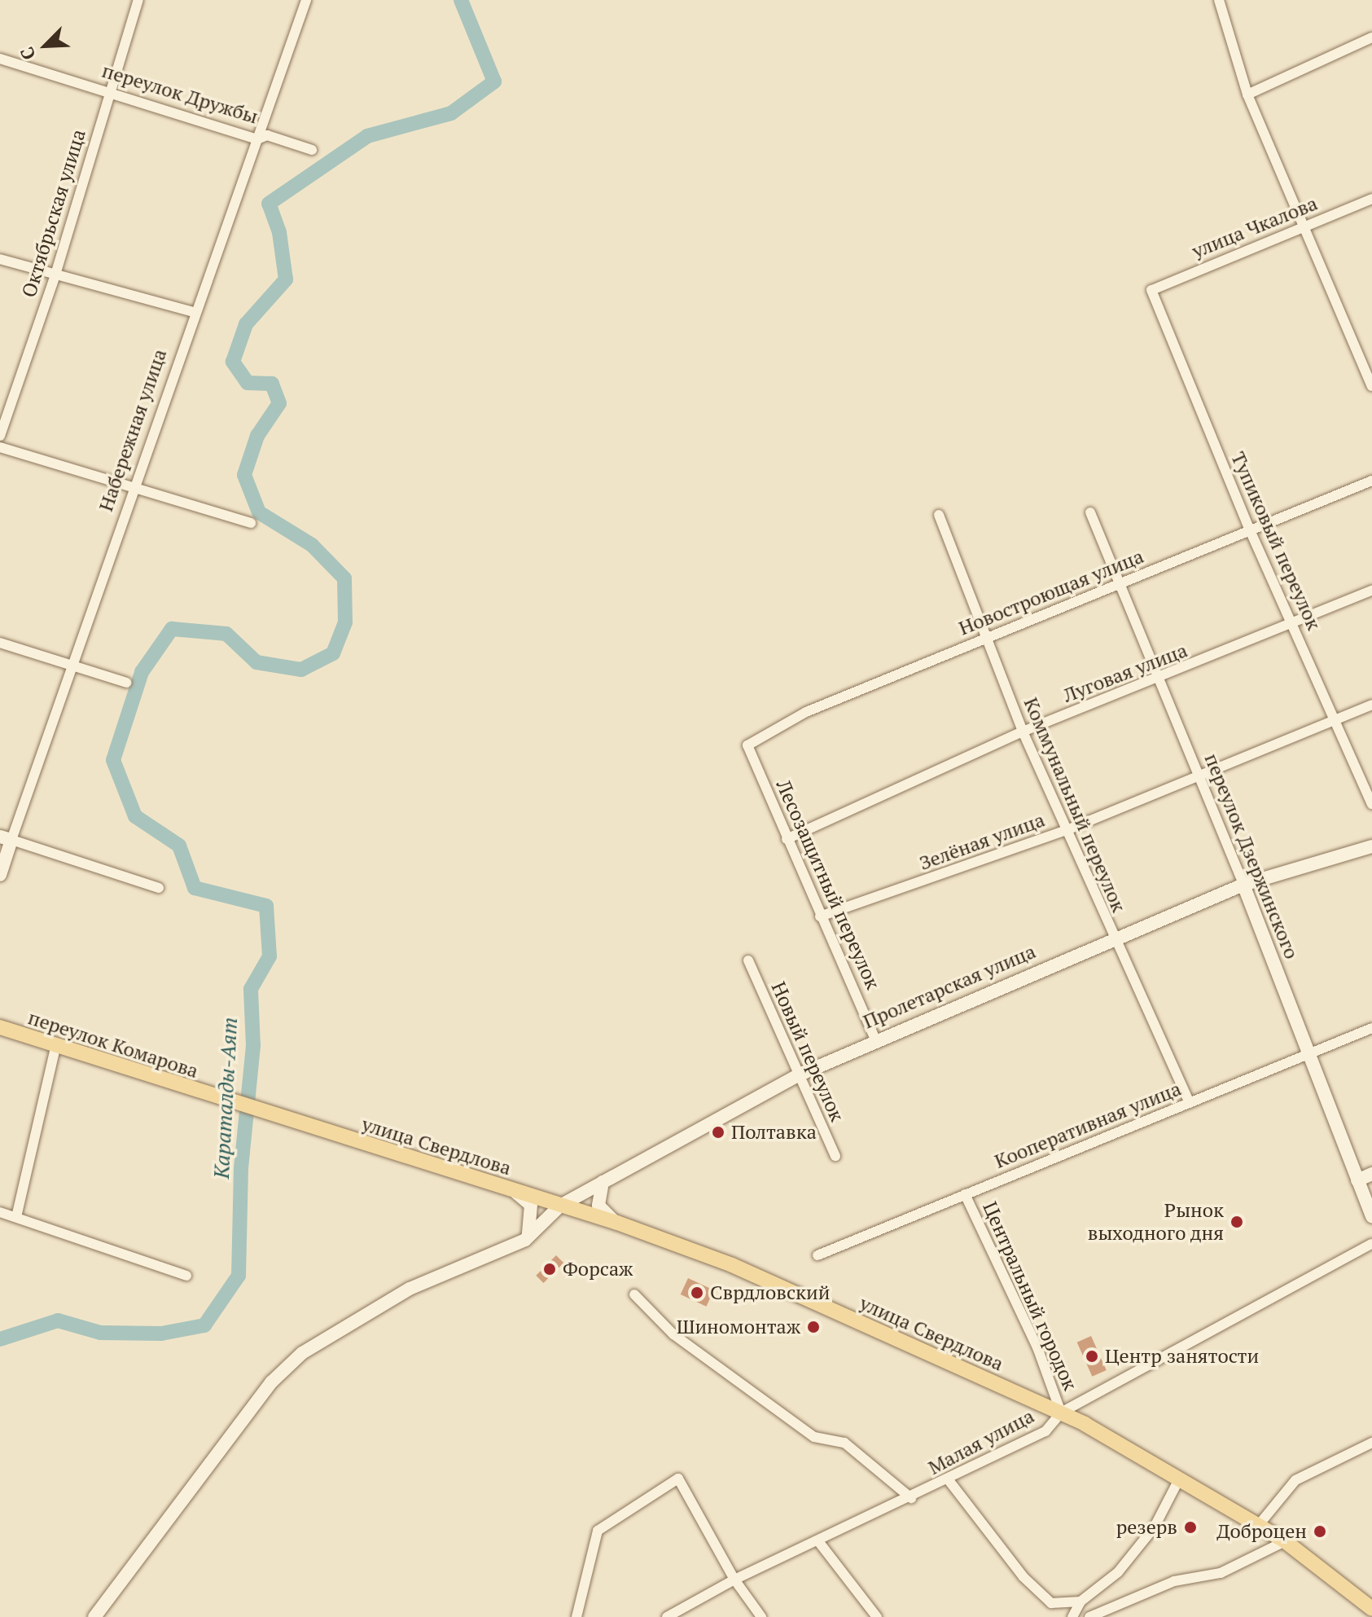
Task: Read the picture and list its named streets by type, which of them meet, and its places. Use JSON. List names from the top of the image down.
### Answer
{
  "streets": {
    "main road": ["переулок Комарова", "улица Свердлова"],
    "street": [
      "переулок Дружбы",
      "Октябрьская улица",
      "улица Чкалова",
      "Набережная улица",
      "Тупиковый переулок",
      "Новостроющая улица",
      "Луговая улица",
      "Коммунальный переулок",
      "Зелёная улица",
      "переулок Дзержинского",
      "Лесозащитный переулок",
      "Пролетарская улица",
      "Новый переулок",
      "Кооперативная улица",
      "Центральный городок",
      "Малая улица"
    ]
  },
  "crossings": [
    ["переулок Дружбы", "Октябрьская улица"],
    ["переулок Дружбы", "Набережная улица"],
    ["улица Чкалова", "Тупиковый переулок"],
    ["Тупиковый переулок", "Новостроющая улица"],
    ["Тупиковый переулок", "Луговая улица"],
    ["Тупиковый переулок", "Зелёная улица"],
    ["Новостроющая улица", "Коммунальный переулок"],
    ["Новостроющая улица", "переулок Дзержинского"],
    ["Новостроющая улица", "Лесозащитный переулок"],
    ["Луговая улица", "Коммунальный переулок"],
    ["Луговая улица", "переулок Дзержинского"],
    ["Луговая улица", "Лесозащитный переулок"],
    ["Коммунальный переулок", "Зелёная улица"],
    ["Коммунальный переулок", "Пролетарская улица"],
    ["Коммунальный переулок", "Кооперативная улица"],
    ["Зелёная улица", "переулок Дзержинского"],
    ["Зелёная улица", "Лесозащитный переулок"],
    ["переулок Дзержинского", "Пролетарская улица"],
    ["переулок Дзержинского", "Кооперативная улица"],
    ["Лесозащитный переулок", "Пролетарская улица"],
    ["Пролетарская улица", "Новый переулок"],
    ["Пролетарская улица", "улица Свердлова"],
    ["переулок Комарова", "улица Свердлова"],
    ["Кооперативная улица", "Центральный городок"],
    ["улица Свердлова", "Центральный городок"],
    ["улица Свердлова", "Малая улица"],
    ["Центральный городок", "Малая улица"]
  ],
  "water": ["Караталды-Аят"],
  "places": [
    "Полтавка",
    "Рынок выходного дня",
    "Форсаж",
    "Сврдловский",
    "Шиномонтаж",
    "Центр занятости",
    "резерв",
    "Доброцен"
  ],
  "north": "bottom left"
}
